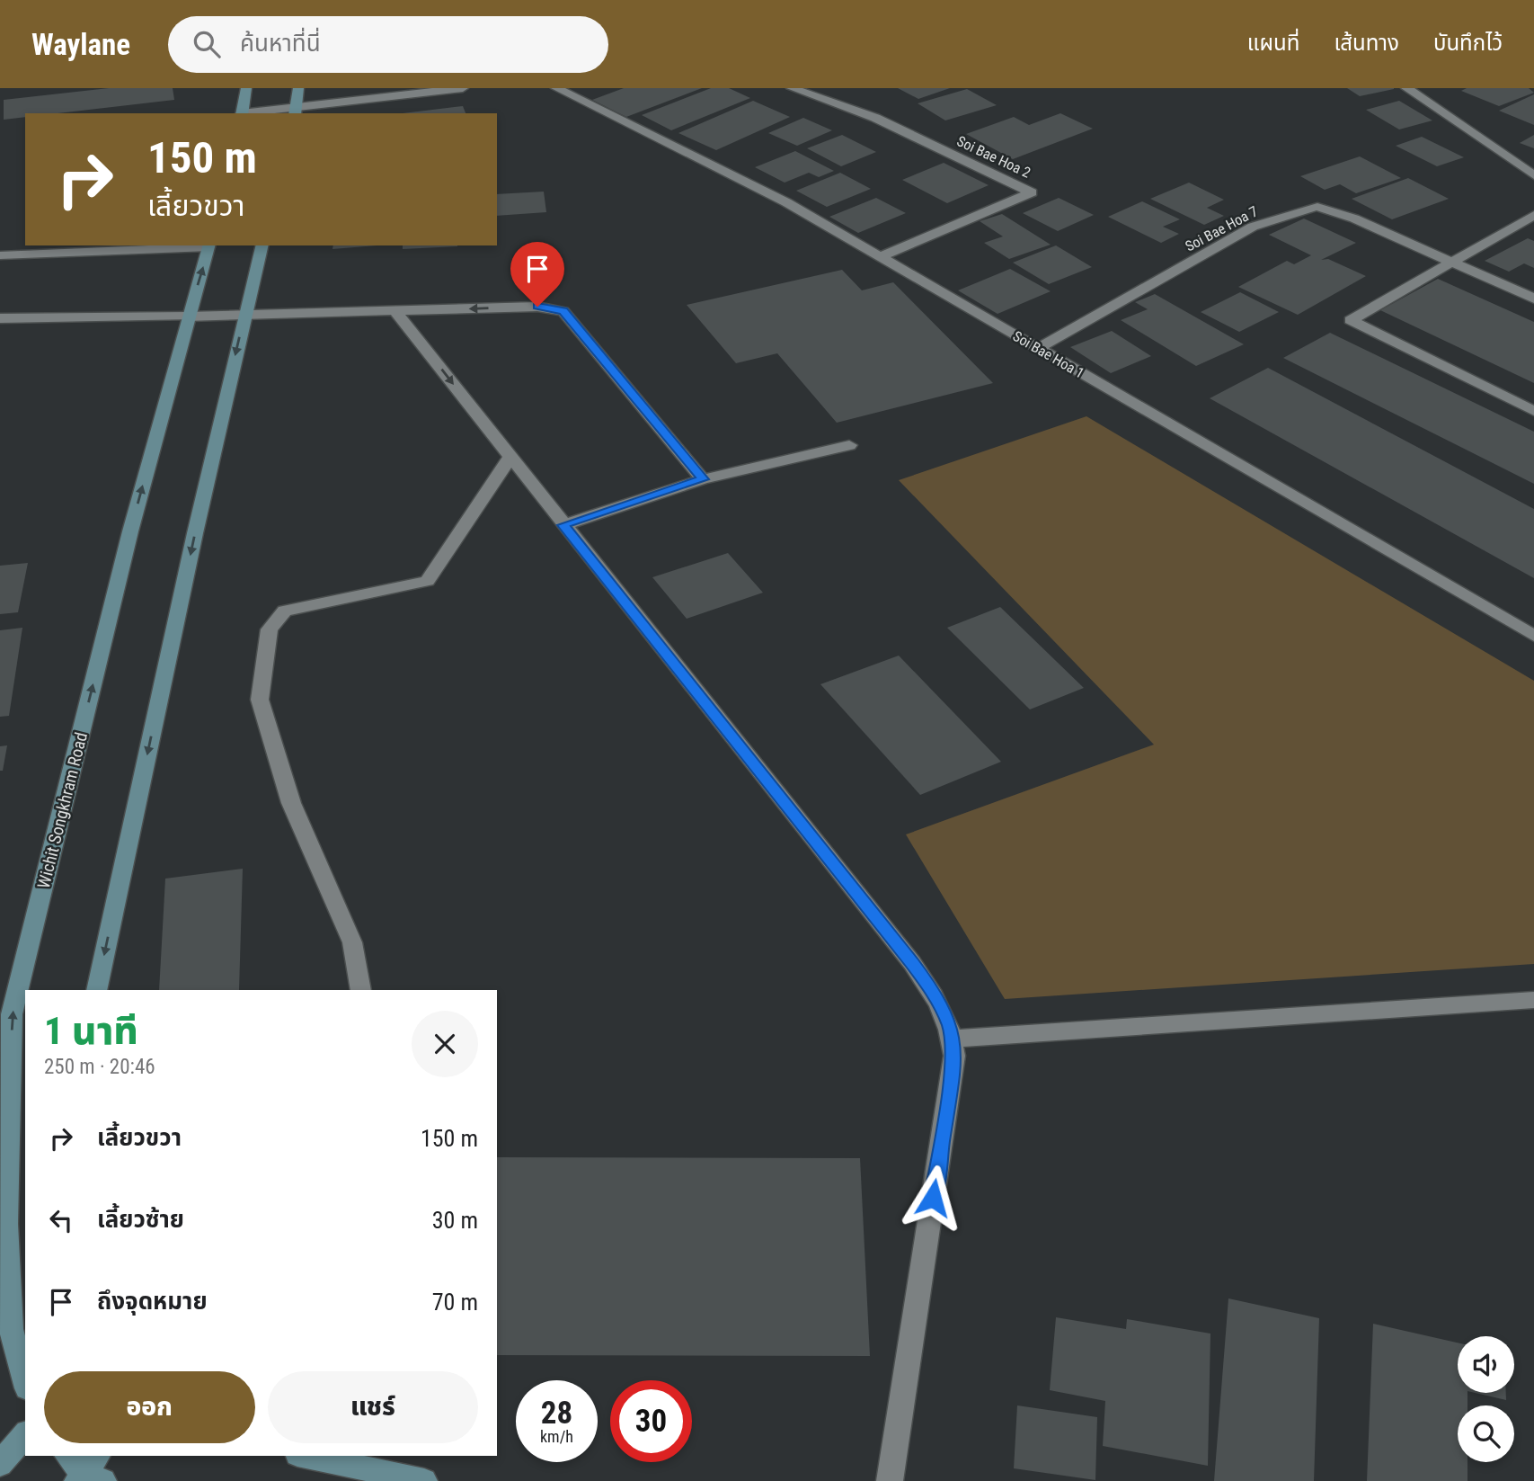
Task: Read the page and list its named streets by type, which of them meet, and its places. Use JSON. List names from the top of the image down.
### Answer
{
  "streets": {
    "main road": ["Wichit Songkhram Road"],
    "street": ["Soi Bae Hoa 2", "Soi Bae Hoa 7", "Soi Bae Hoa 1"]
  },
  "crossings": [
    ["Soi Bae Hoa 2", "Soi Bae Hoa 1"],
    ["Soi Bae Hoa 7", "Soi Bae Hoa 1"]
  ],
  "page": {
    "header": "Waylane",
    "search": "ค้นหาที่นี่",
    "nav": ["แผนที่", "เส้นทาง", "บันทึกไว้"],
    "turn": ["150 m", "เลี้ยวขวา"],
    "heading": ["1 นาที", "250 m · 20:46"],
    "list": [
      {
        "name": "เลี้ยวขวา",
        "value": "150 m"
      },
      {
        "name": "เลี้ยวซ้าย",
        "value": "30 m"
      },
      {
        "name": "ถึงจุดหมาย",
        "value": "70 m"
      }
    ],
    "buttons": ["ออก", "แชร์"],
    "speed": "28 km/h",
    "limit": "30"
  }
}
